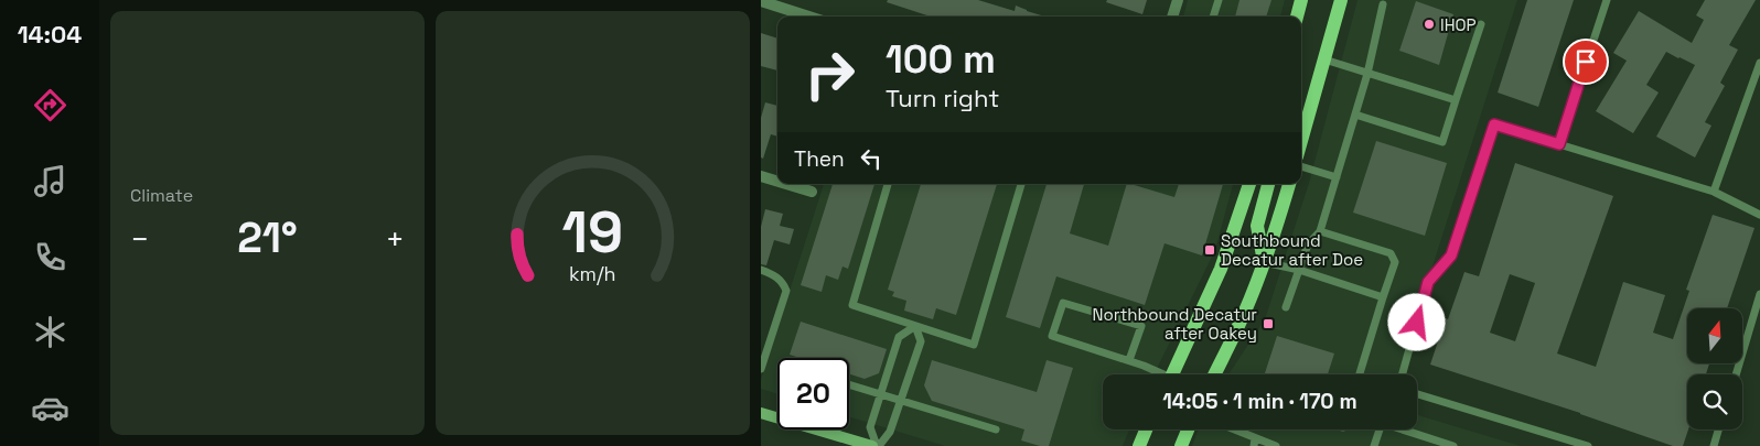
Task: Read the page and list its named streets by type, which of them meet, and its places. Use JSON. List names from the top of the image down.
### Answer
{
  "places": {
    "other": ["IHOP"],
    "transit": ["Southbound Decatur after Doe", "Northbound Decatur after Oakey"]
  },
  "north": "top",
  "page": {
    "tabs": "14:04",
    "tile": "Climate",
    "turn": ["100 m", "Turn right"],
    "then": "Then",
    "heat": ["−", "21°", "+"],
    "limit": "20",
    "trip": "14:05 · 1 min · 170 m",
    "gauge": ["19", "km/h"]
  }
}
